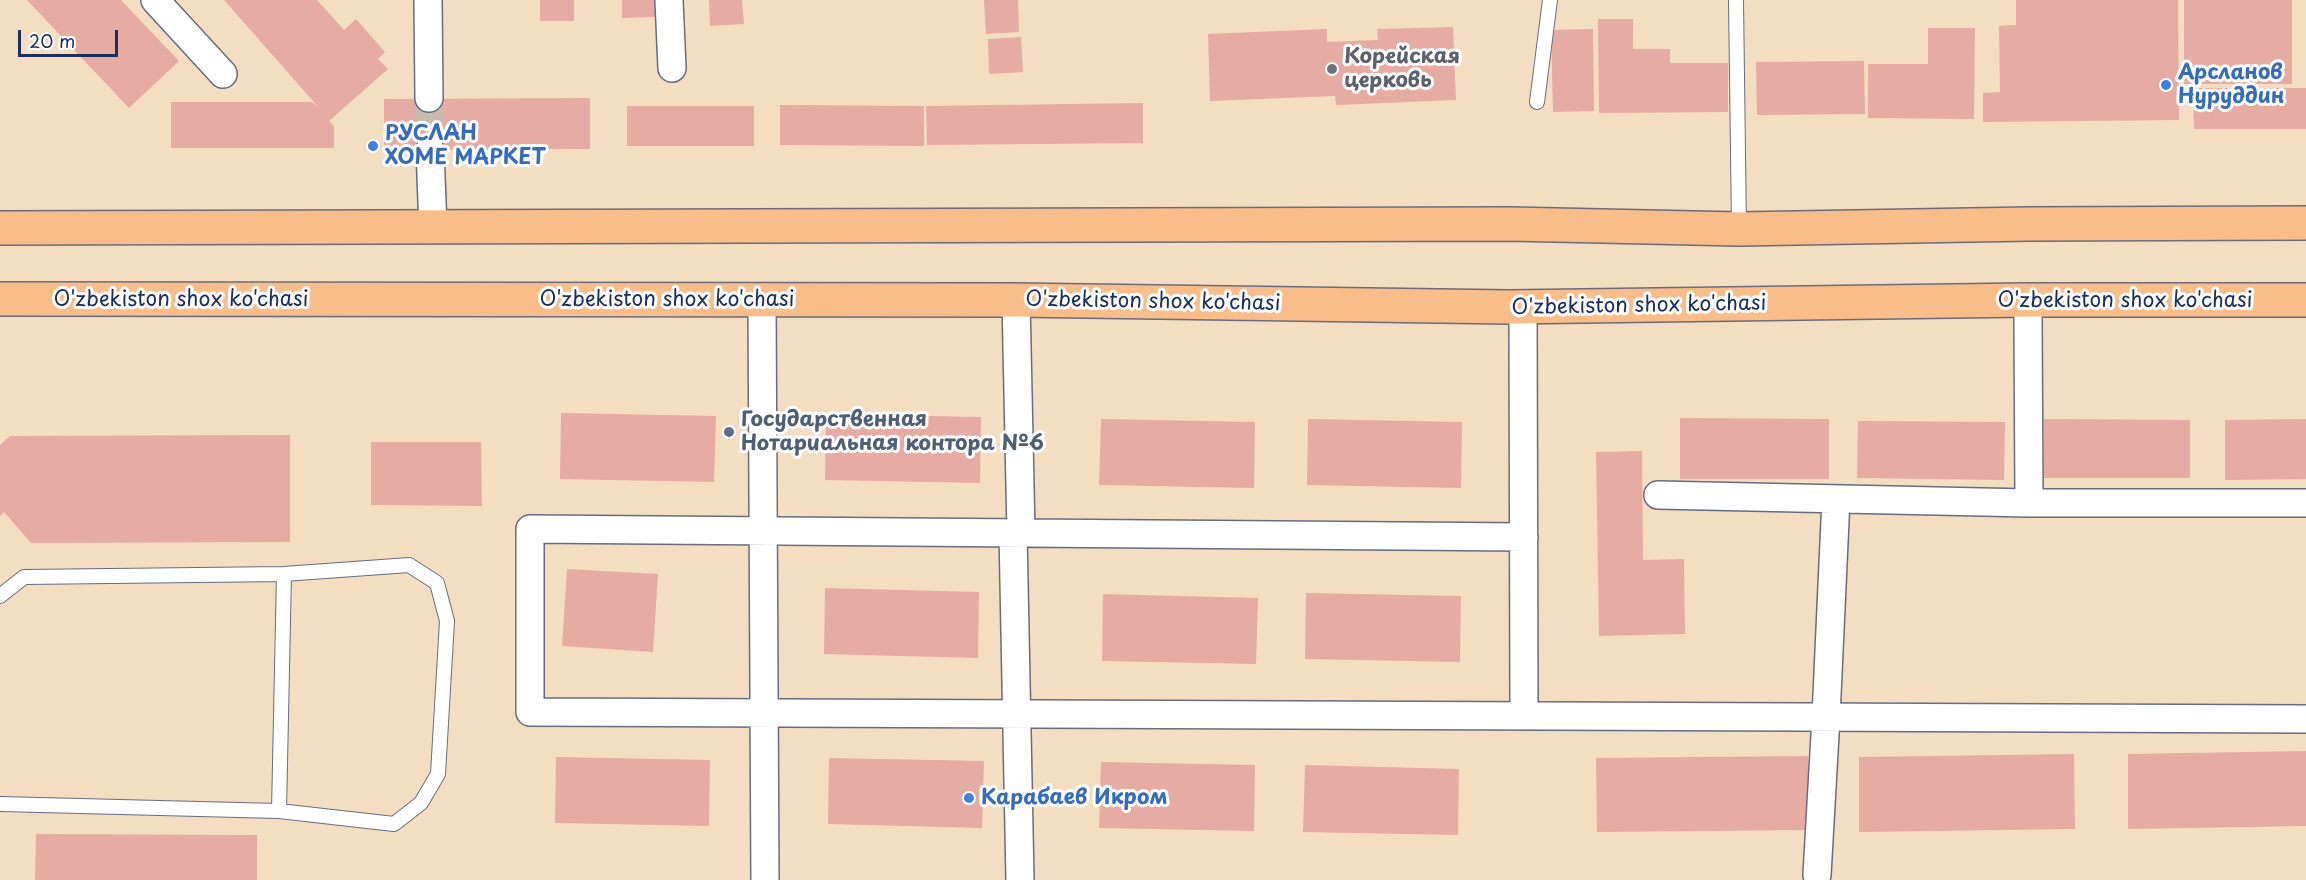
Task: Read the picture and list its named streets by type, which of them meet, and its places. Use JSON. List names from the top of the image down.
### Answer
{
  "streets": {
    "main road": ["O'zbekiston shox ko'chasi"]
  },
  "places": [
    "Корейская церковь",
    "Арсланов Нуруддин",
    "РУСЛАН ХОМЕ МАРКЕТ",
    "Государственная Нотариальная контора №6",
    "Карабаев Икром"
  ],
  "scale_bar": "20 m"
}
